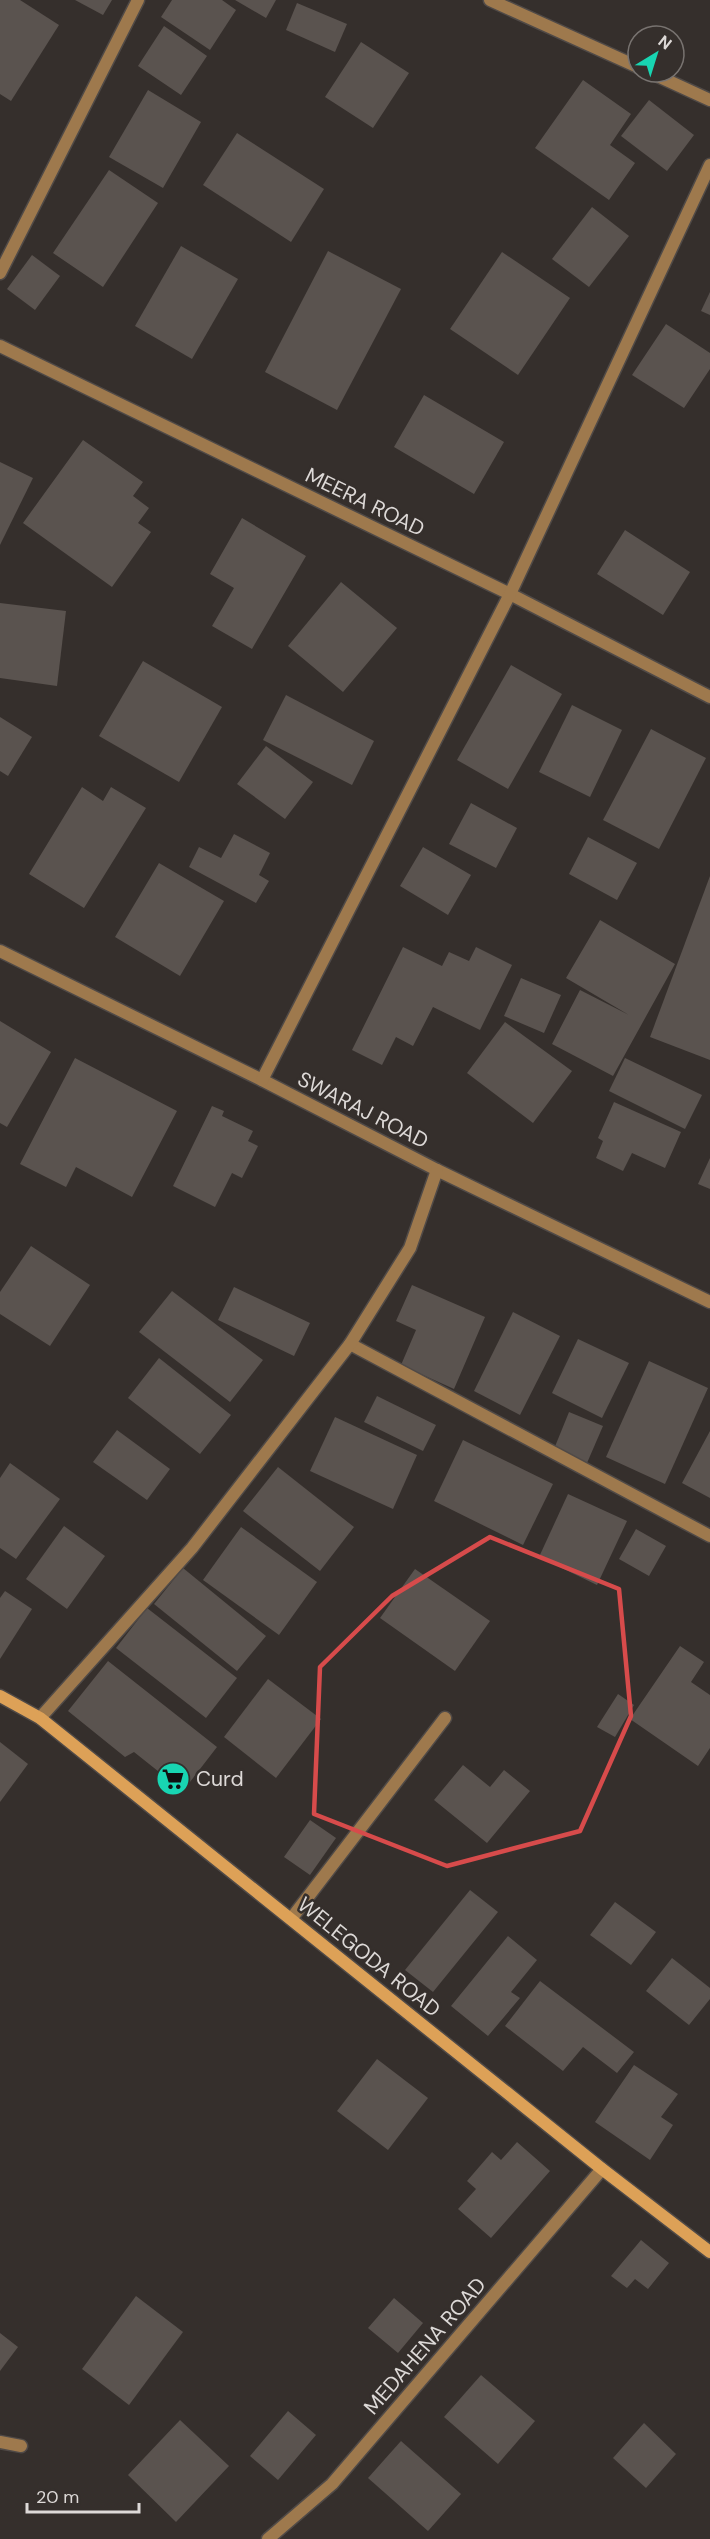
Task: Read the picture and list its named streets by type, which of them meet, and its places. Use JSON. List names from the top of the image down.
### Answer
{
  "streets": {
    "street": [
      "MEERA ROAD",
      "SWARAJ ROAD",
      "WELEGODA ROAD",
      "MEDAHENA ROAD"
    ]
  },
  "crossings": [
    ["WELEGODA ROAD", "MEDAHENA ROAD"]
  ],
  "places": {
    "supermarket": ["Curd"]
  },
  "scale_bar": "20 m",
  "north": "top right"
}
